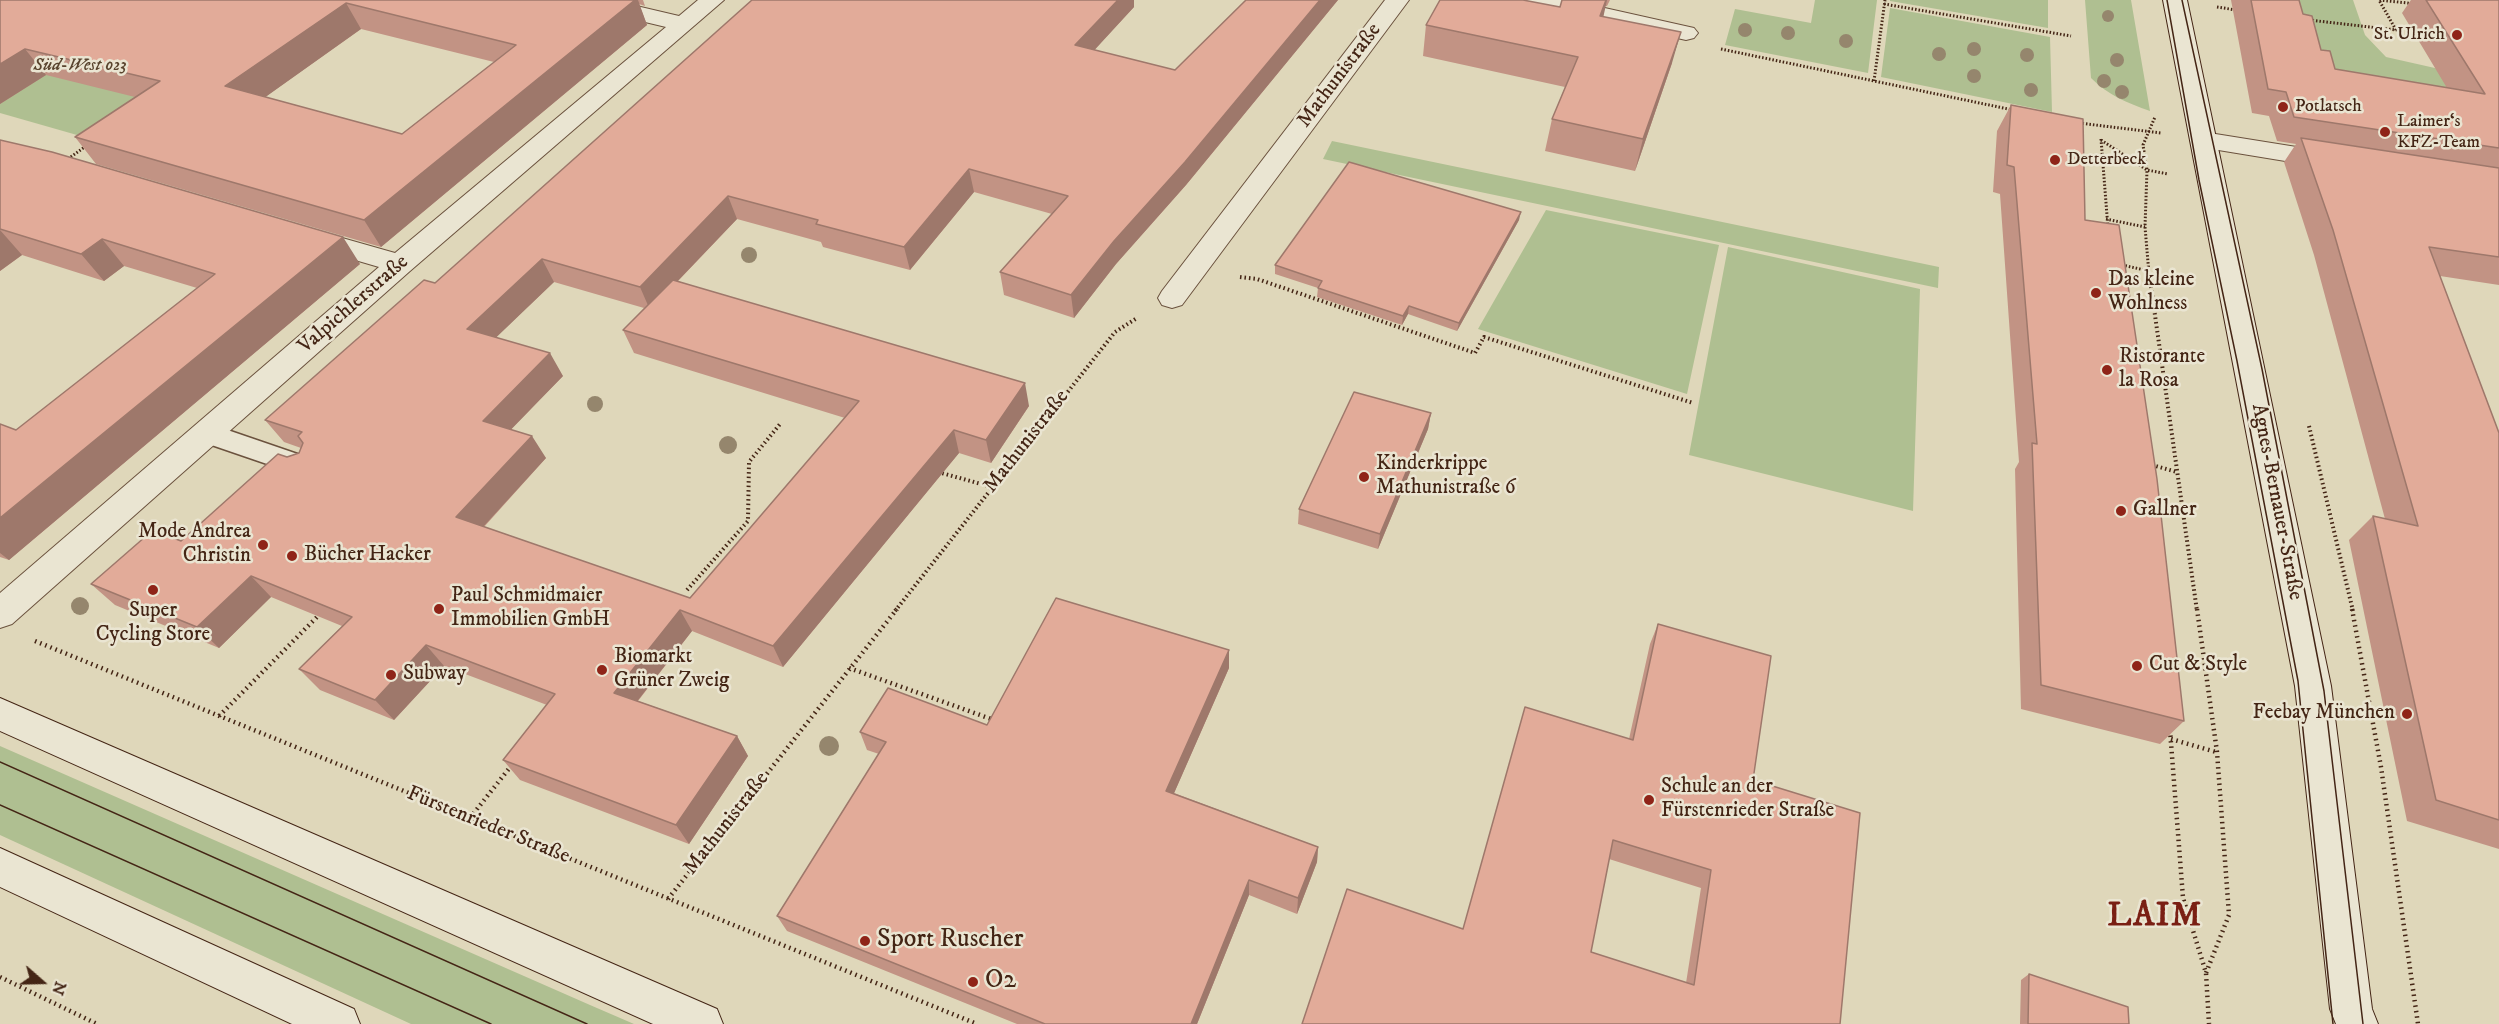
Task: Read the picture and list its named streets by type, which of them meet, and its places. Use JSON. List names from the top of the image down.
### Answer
{
  "streets": {
    "street": ["Mathunistraße", "Valpichlerstraße", "Agnes-Bernauer-Straße"],
    "path": ["Fürstenrieder Straße"]
  },
  "crossings": [
    ["Mathunistraße", "Fürstenrieder Straße"]
  ],
  "districts": ["LAIM"],
  "parks": ["Süd-West 023"],
  "places": [
    "St. Ulrich",
    "Potlatsch",
    "Laimer‘s KFZ-Team",
    "Detterbeck",
    "Das kleine Wohlness",
    "Ristorante la Rosa",
    "Kinderkrippe Mathunistraße 6",
    "Gallner",
    "Mode Andrea Christin",
    "Bücher Hacker",
    "Super Cycling Store",
    "Paul Schmidmaier Immobilien GmbH",
    "Cut & Style",
    "Biomarkt Grüner Zweig",
    "Subway",
    "Feebay München",
    "Schule an der Fürstenrieder Straße",
    "Sport Ruscher",
    "O2"
  ],
  "north": "right"
}
